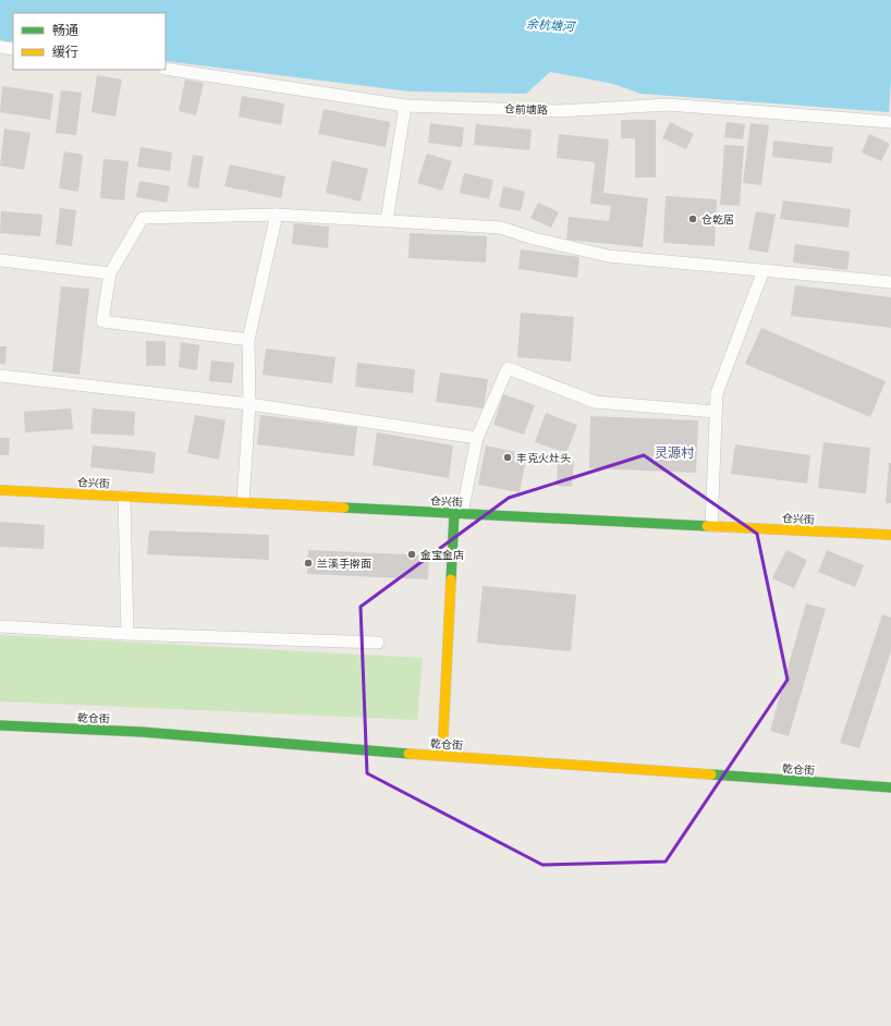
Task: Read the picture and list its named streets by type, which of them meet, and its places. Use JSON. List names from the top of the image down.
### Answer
{
  "streets": {
    "street": ["仓兴街", "乾仓街"],
    "lane": ["仓前塘路"]
  },
  "districts": ["灵源村"],
  "water": ["余杭塘河"],
  "places": [
    "仓乾居",
    "丰克火灶头",
    "金宝金店",
    "兰溪手擀面"
  ],
  "legend": ["畅通", "缓行"]
}
